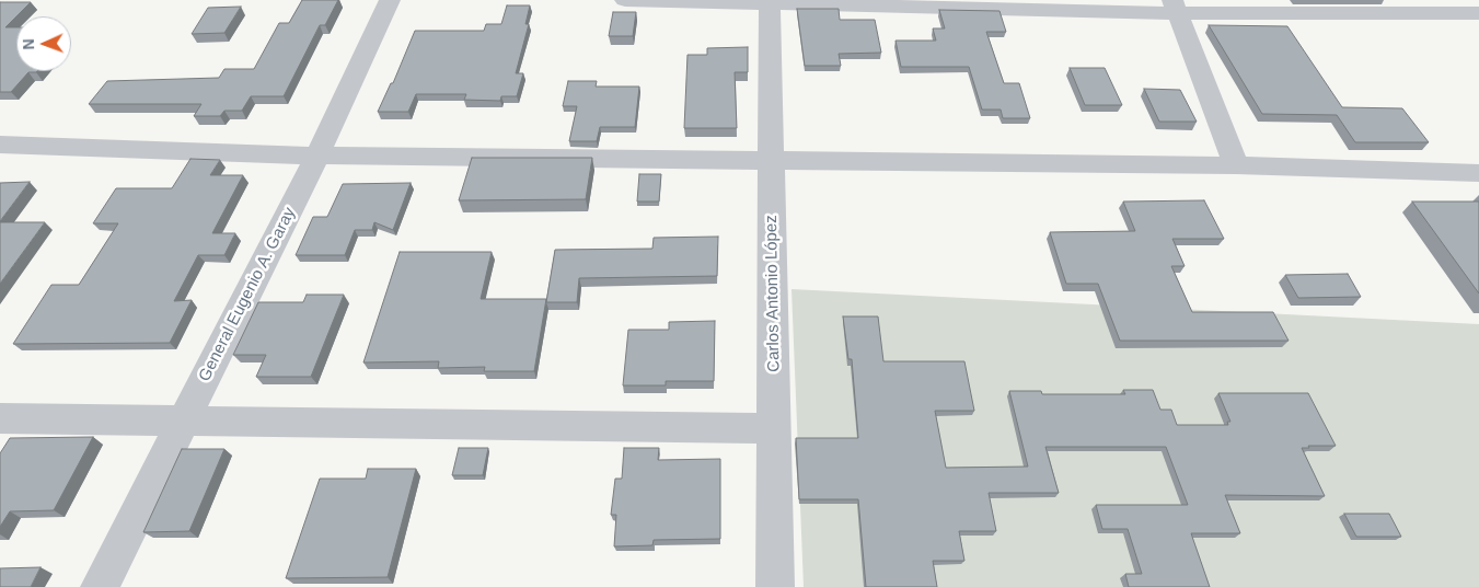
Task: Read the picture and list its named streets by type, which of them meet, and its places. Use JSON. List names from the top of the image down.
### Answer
{
  "streets": {
    "street": ["Carlos Antonio López", "General Eugenio A. Garay"]
  },
  "north": "left"
}
